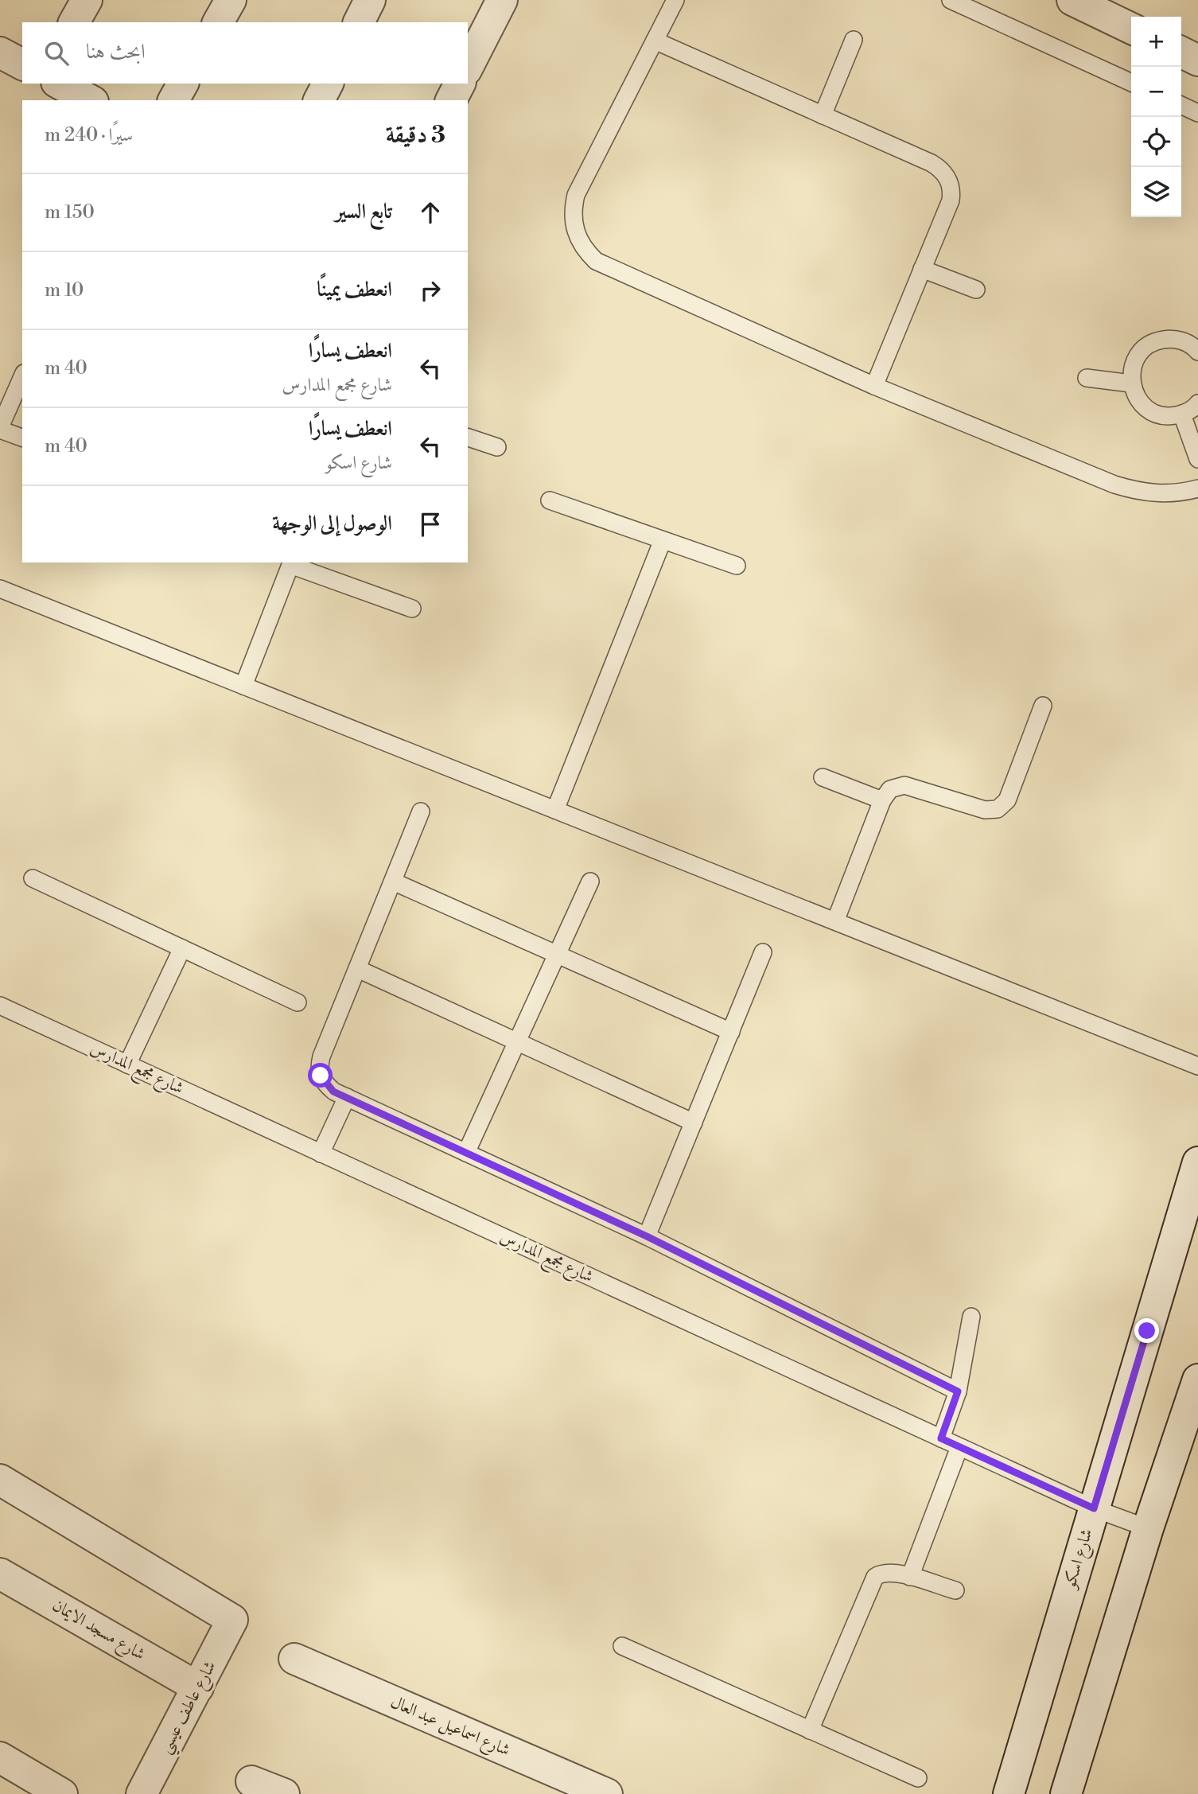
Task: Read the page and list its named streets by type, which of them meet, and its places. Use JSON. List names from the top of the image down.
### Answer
{
  "streets": {
    "street": [
      "شارع اسكو",
      "شارع مسجد الايمان",
      "شارع عاطف عيسي",
      "شارع اسماعيل عبد العال"
    ],
    "lane": ["شارع مجمع المدارس"]
  },
  "crossings": [
    ["شارع مجمع المدارس", "شارع اسكو"],
    ["شارع مسجد الايمان", "شارع عاطف عيسي"]
  ],
  "page": {
    "map_buttons": ["+", "−"],
    "search": "ابحث هنا",
    "heading": ["3 دقيقة", "سيرًا · 240 m"],
    "list": [
      ["تابع السير", "150 m"],
      ["انعطف يمينًا", "10 m"],
      ["انعطف يسارًا", "شارع مجمع المدارس", "40 m"],
      ["انعطف يسارًا", "شارع اسكو", "40 m"],
      "الوصول إلى الوجهة"
    ]
  }
}
